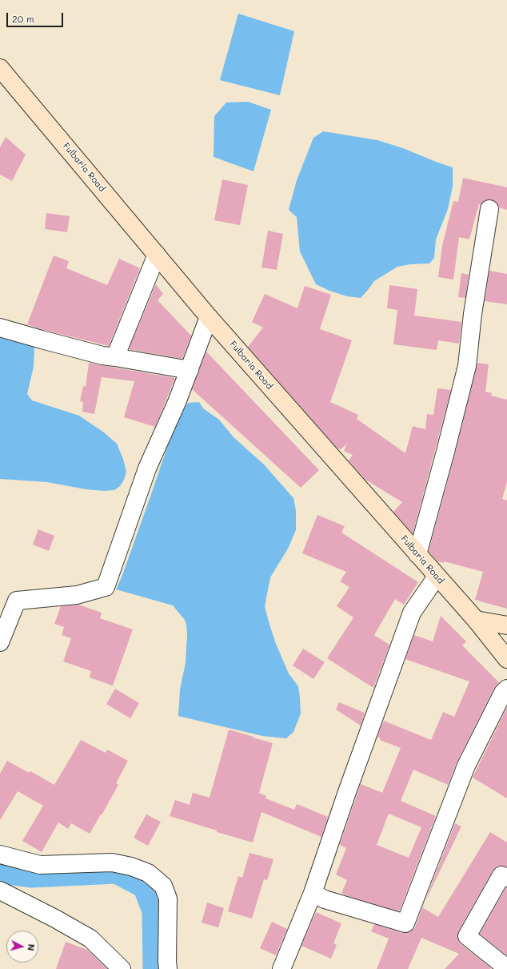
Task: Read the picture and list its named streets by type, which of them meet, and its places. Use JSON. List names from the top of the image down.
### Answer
{
  "streets": {
    "main road": ["Fulbaria Road"]
  },
  "scale_bar": "20 m",
  "north": "right"
}
